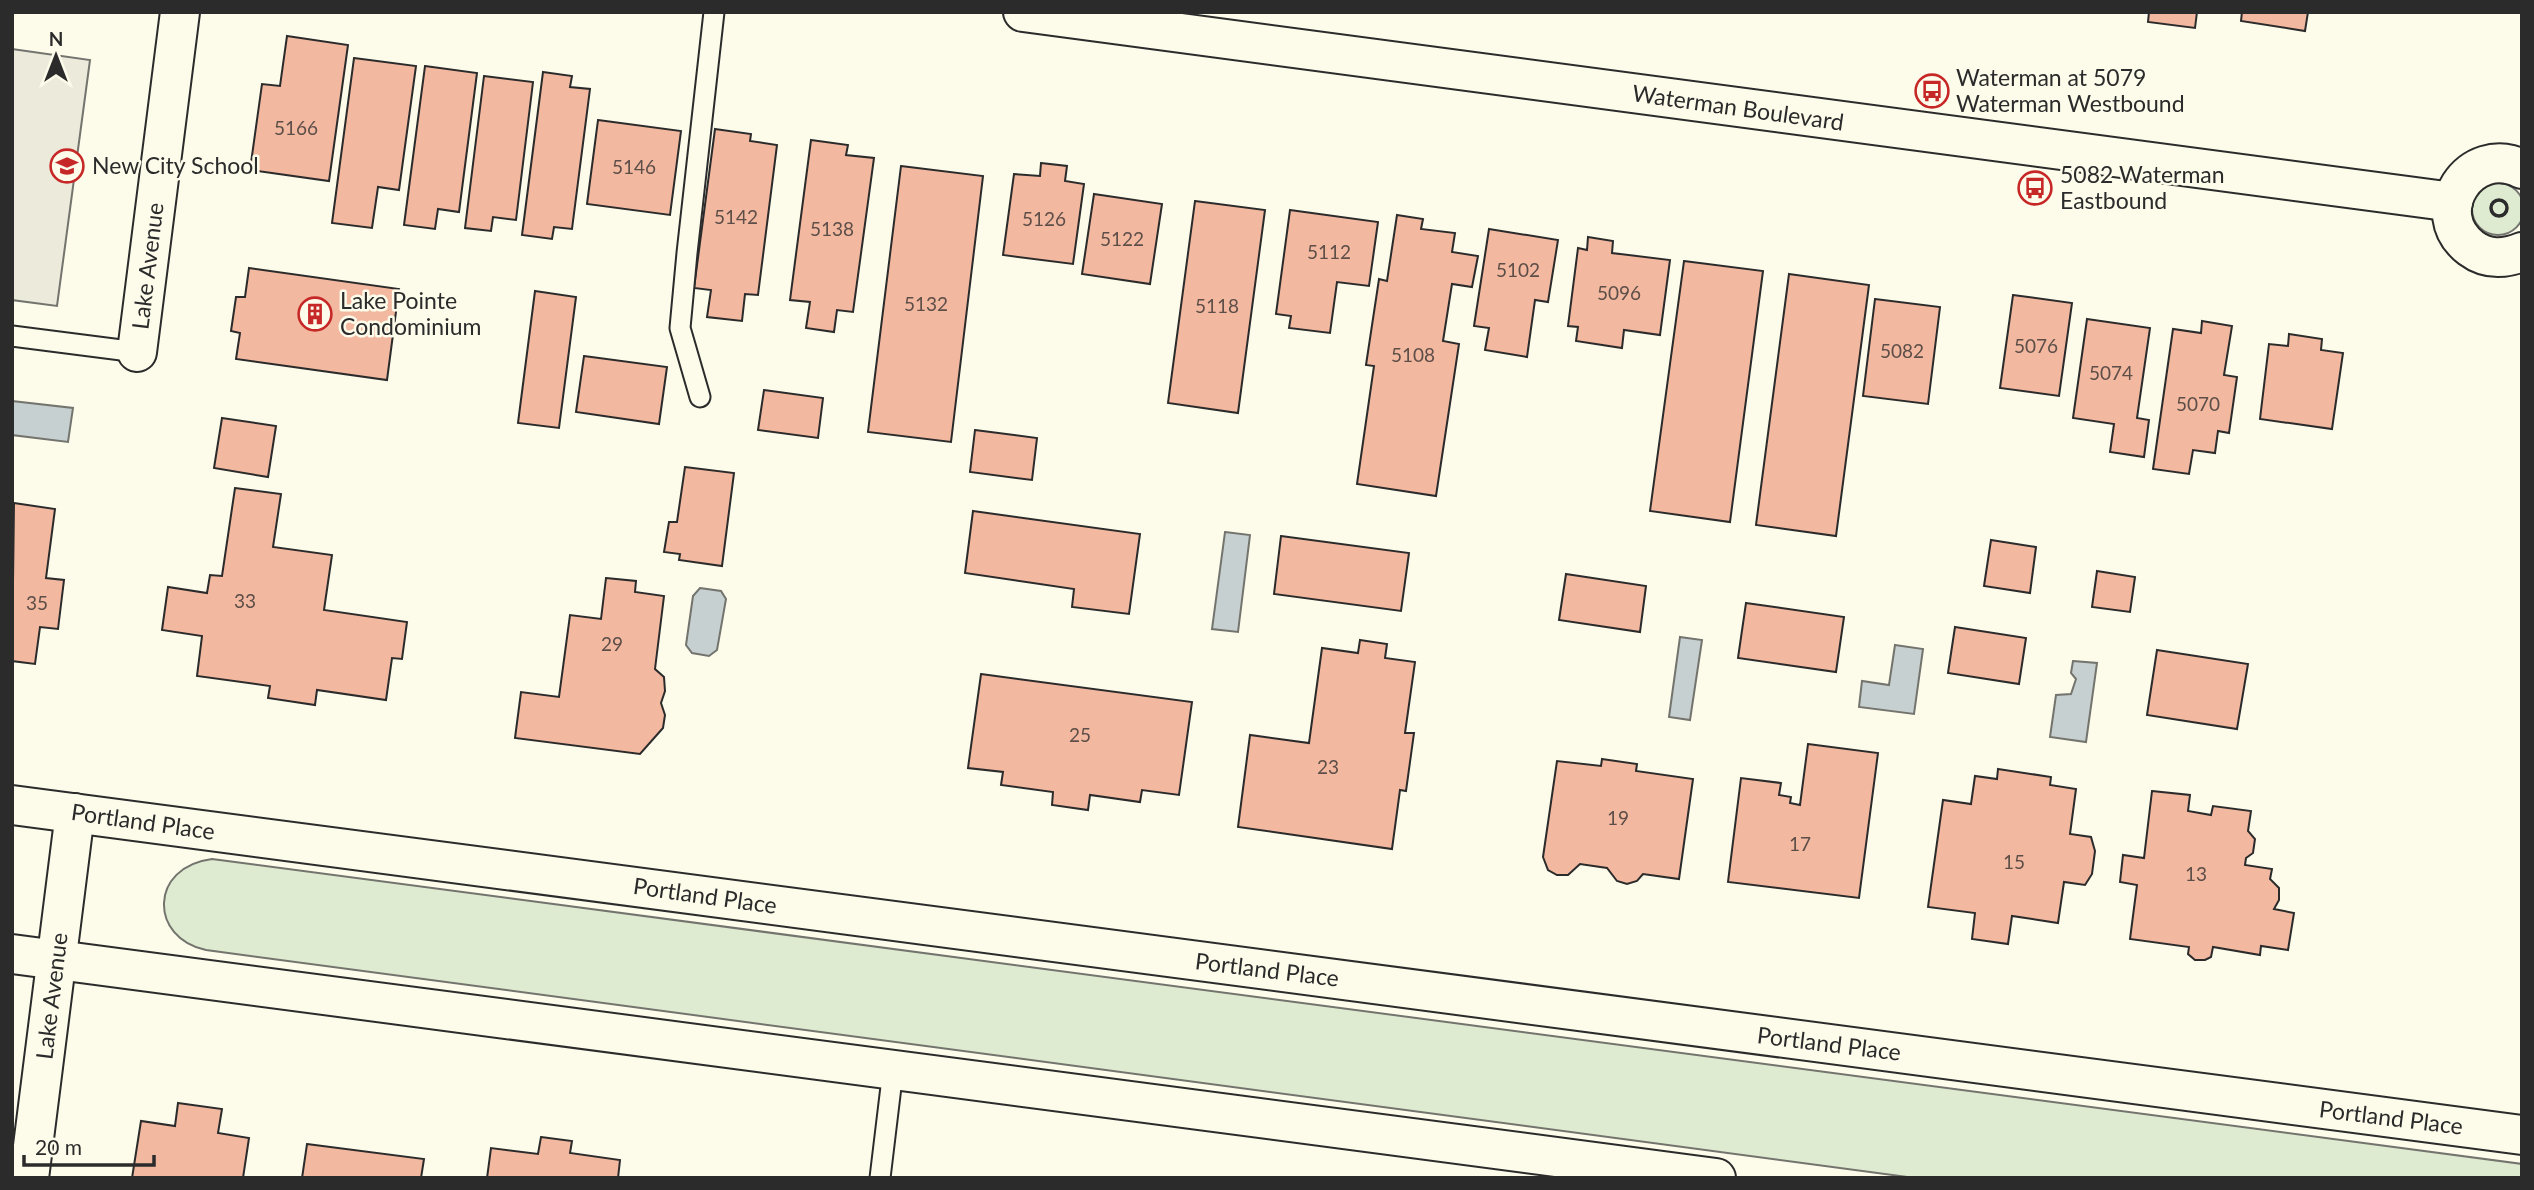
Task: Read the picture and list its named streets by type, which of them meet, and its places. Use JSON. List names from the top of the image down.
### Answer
{
  "streets": {
    "street": ["Waterman Boulevard", "Lake Avenue", "Portland Place"]
  },
  "crossings": [
    ["Lake Avenue", "Portland Place"]
  ],
  "places": {
    "bus stop": ["Waterman at 5079 Waterman Westbound", "5082 Waterman Eastbound"],
    "school or university": ["New City School"],
    "building": ["Lake Pointe Condominium"]
  },
  "house_numbers": [
    "5166",
    "5146",
    "5142",
    "5126",
    "5138",
    "5122",
    "5112",
    "5102",
    "5096",
    "5132",
    "5118",
    "5076",
    "5082",
    "5108",
    "5074",
    "5070",
    "33",
    "35",
    "29",
    "25",
    "23",
    "19",
    "17",
    "15",
    "13"
  ],
  "scale_bar": "20 m",
  "north": "top"
}
